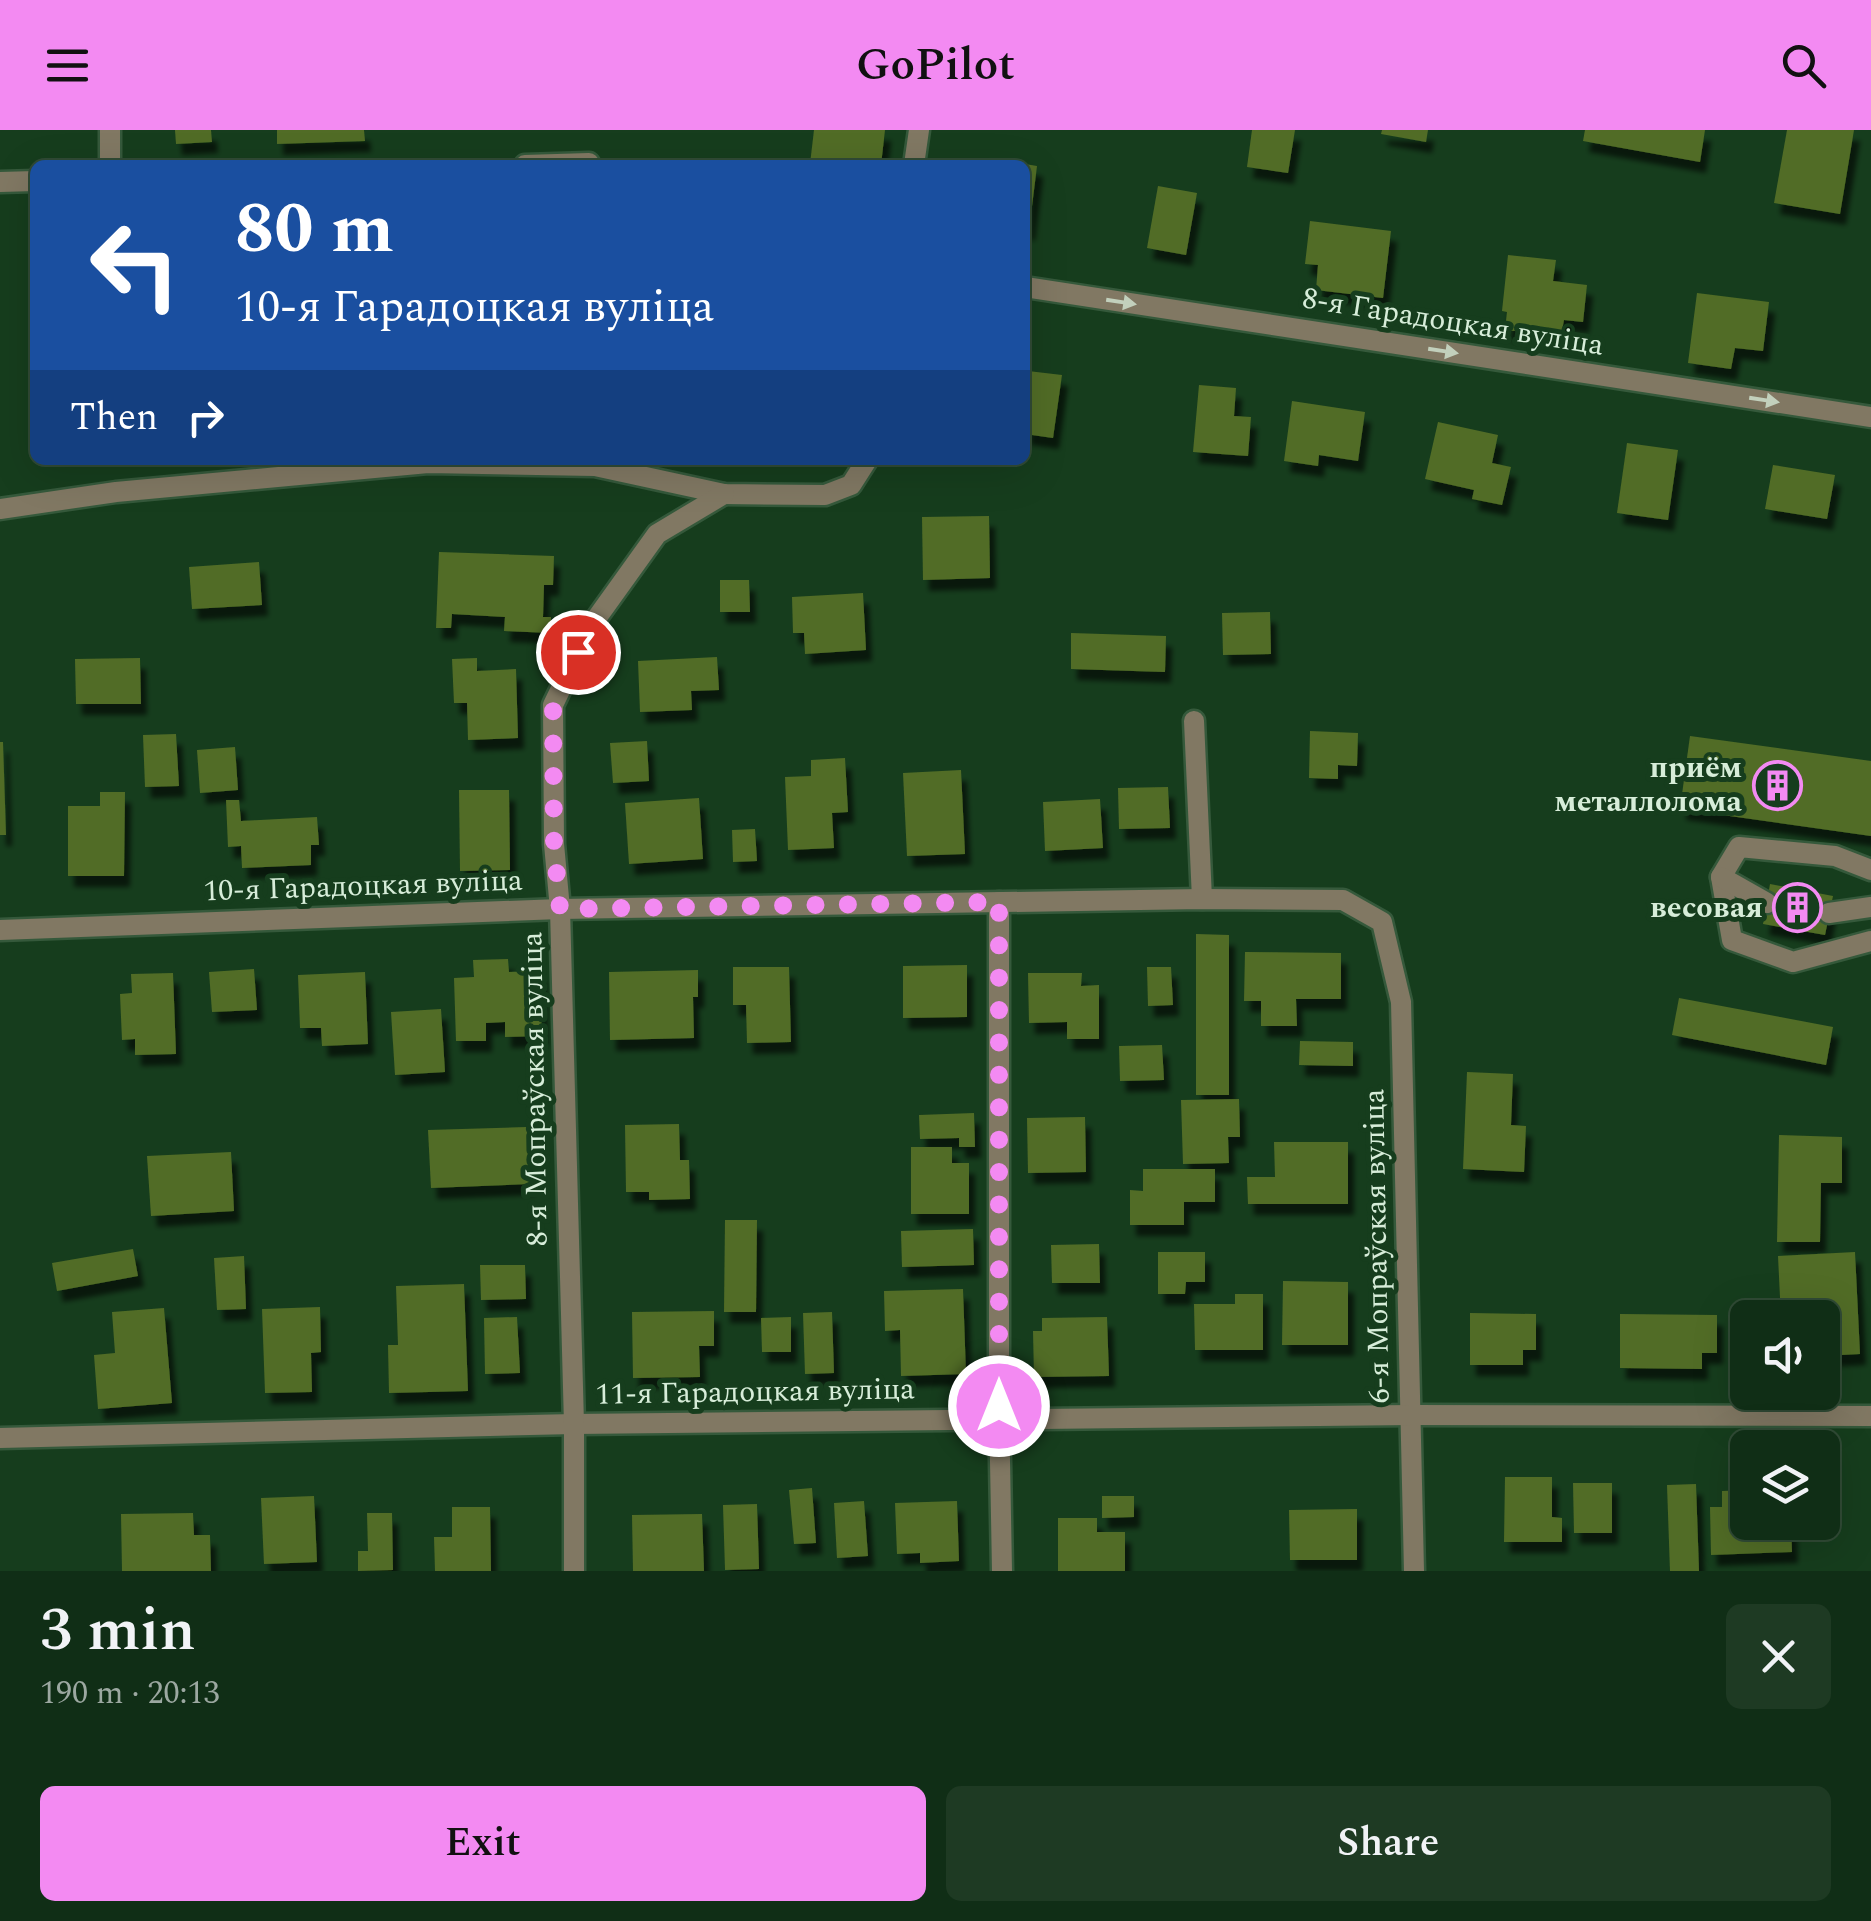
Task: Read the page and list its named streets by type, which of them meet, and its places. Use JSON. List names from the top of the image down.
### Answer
{
  "streets": {
    "street": [
      "8-я Гарадоцкая вуліца",
      "10-я Гарадоцкая вуліца",
      "8-я Мопраўская вуліца",
      "6-я Мопраўская вуліца",
      "11-я Гарадоцкая вуліца"
    ]
  },
  "crossings": [
    ["10-я Гарадоцкая вуліца", "8-я Мопраўская вуліца"],
    ["10-я Гарадоцкая вуліца", "6-я Мопраўская вуліца"],
    ["8-я Мопраўская вуліца", "11-я Гарадоцкая вуліца"],
    ["6-я Мопраўская вуліца", "11-я Гарадоцкая вуліца"]
  ],
  "one_way": ["8-я Гарадоцкая вуліца"],
  "places": {
    "building": ["приём металлолома", "весовая"]
  },
  "page": {
    "header": "GoPilot",
    "turn": ["80 m", "10-я Гарадоцкая вуліца"],
    "then": "Then",
    "heading": ["3 min", "190 m · 20:13"],
    "buttons": ["Exit", "Share"]
  }
}
